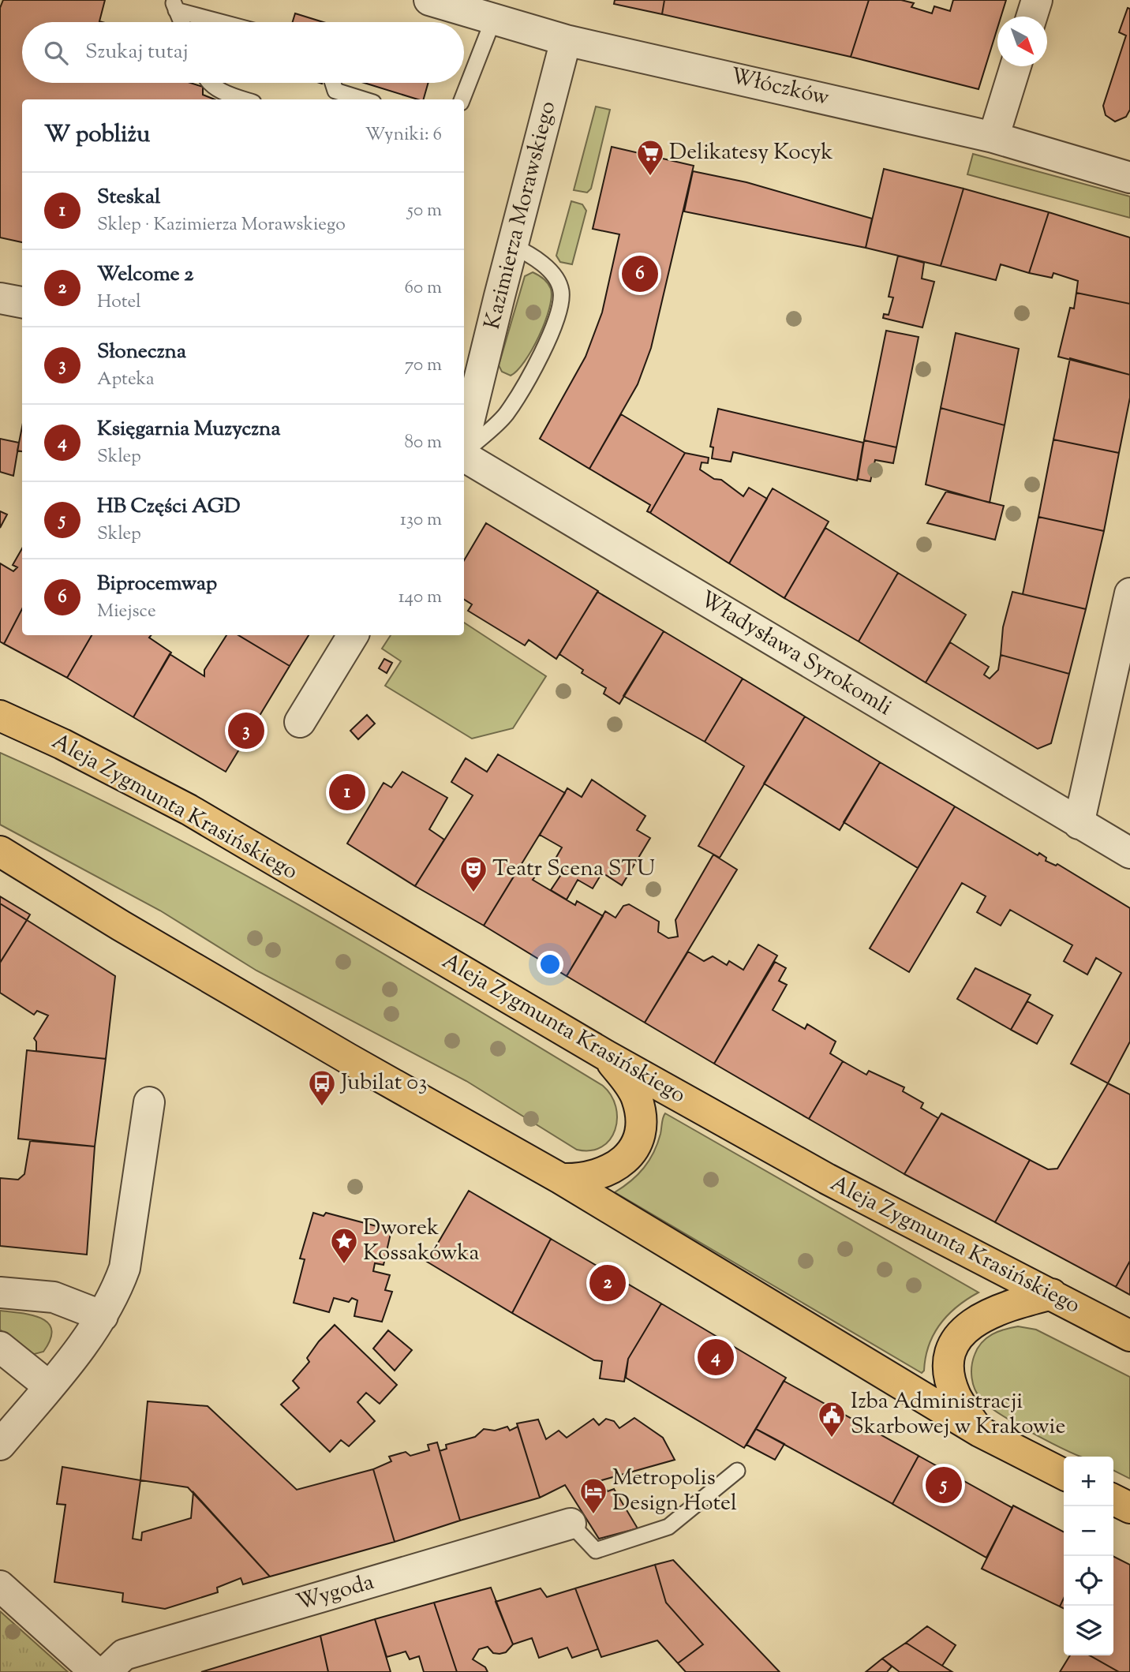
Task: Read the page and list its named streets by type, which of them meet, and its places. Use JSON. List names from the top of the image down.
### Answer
{
  "streets": {
    "main road": ["Aleja Zygmunta Krasińskiego"],
    "street": [
      "Włóczków",
      "Kazimierza Morawskiego",
      "Władysława Syrokomli",
      "Wygoda"
    ]
  },
  "crossings": [
    ["Włóczków", "Kazimierza Morawskiego"]
  ],
  "places": {
    "supermarket": ["Delikatesy Kocyk"],
    "theatre": ["Teatr Scena STU"],
    "bus stop": ["Jubilat 03"],
    "place": ["Dworek Kossakówka"],
    "public building": ["Izba Administracji Skarbowej w Krakowie"],
    "hotel": ["Metropolis Design Hotel"]
  },
  "north": "bottom right",
  "page": {
    "search": "Szukaj tutaj",
    "heading": ["W pobliżu", "Wyniki: 6"],
    "list": [
      {
        "mark": "1",
        "name": "Steskal",
        "note": "Sklep · Kazimierza Morawskiego",
        "value": "50 m"
      },
      {
        "mark": "2",
        "name": "Welcome 2",
        "note": "Hotel",
        "value": "60 m"
      },
      {
        "mark": "3",
        "name": "Słoneczna",
        "note": "Apteka",
        "value": "70 m"
      },
      {
        "mark": "4",
        "name": "Księgarnia Muzyczna",
        "note": "Sklep",
        "value": "80 m"
      },
      {
        "mark": "5",
        "name": "HB Części AGD",
        "note": "Sklep",
        "value": "130 m"
      },
      {
        "mark": "6",
        "name": "Biprocemwap",
        "note": "Miejsce",
        "value": "140 m"
      }
    ],
    "pins": [
      "6",
      "3",
      "1",
      "2",
      "4",
      "5"
    ],
    "map_buttons": ["+", "−"]
  }
}
